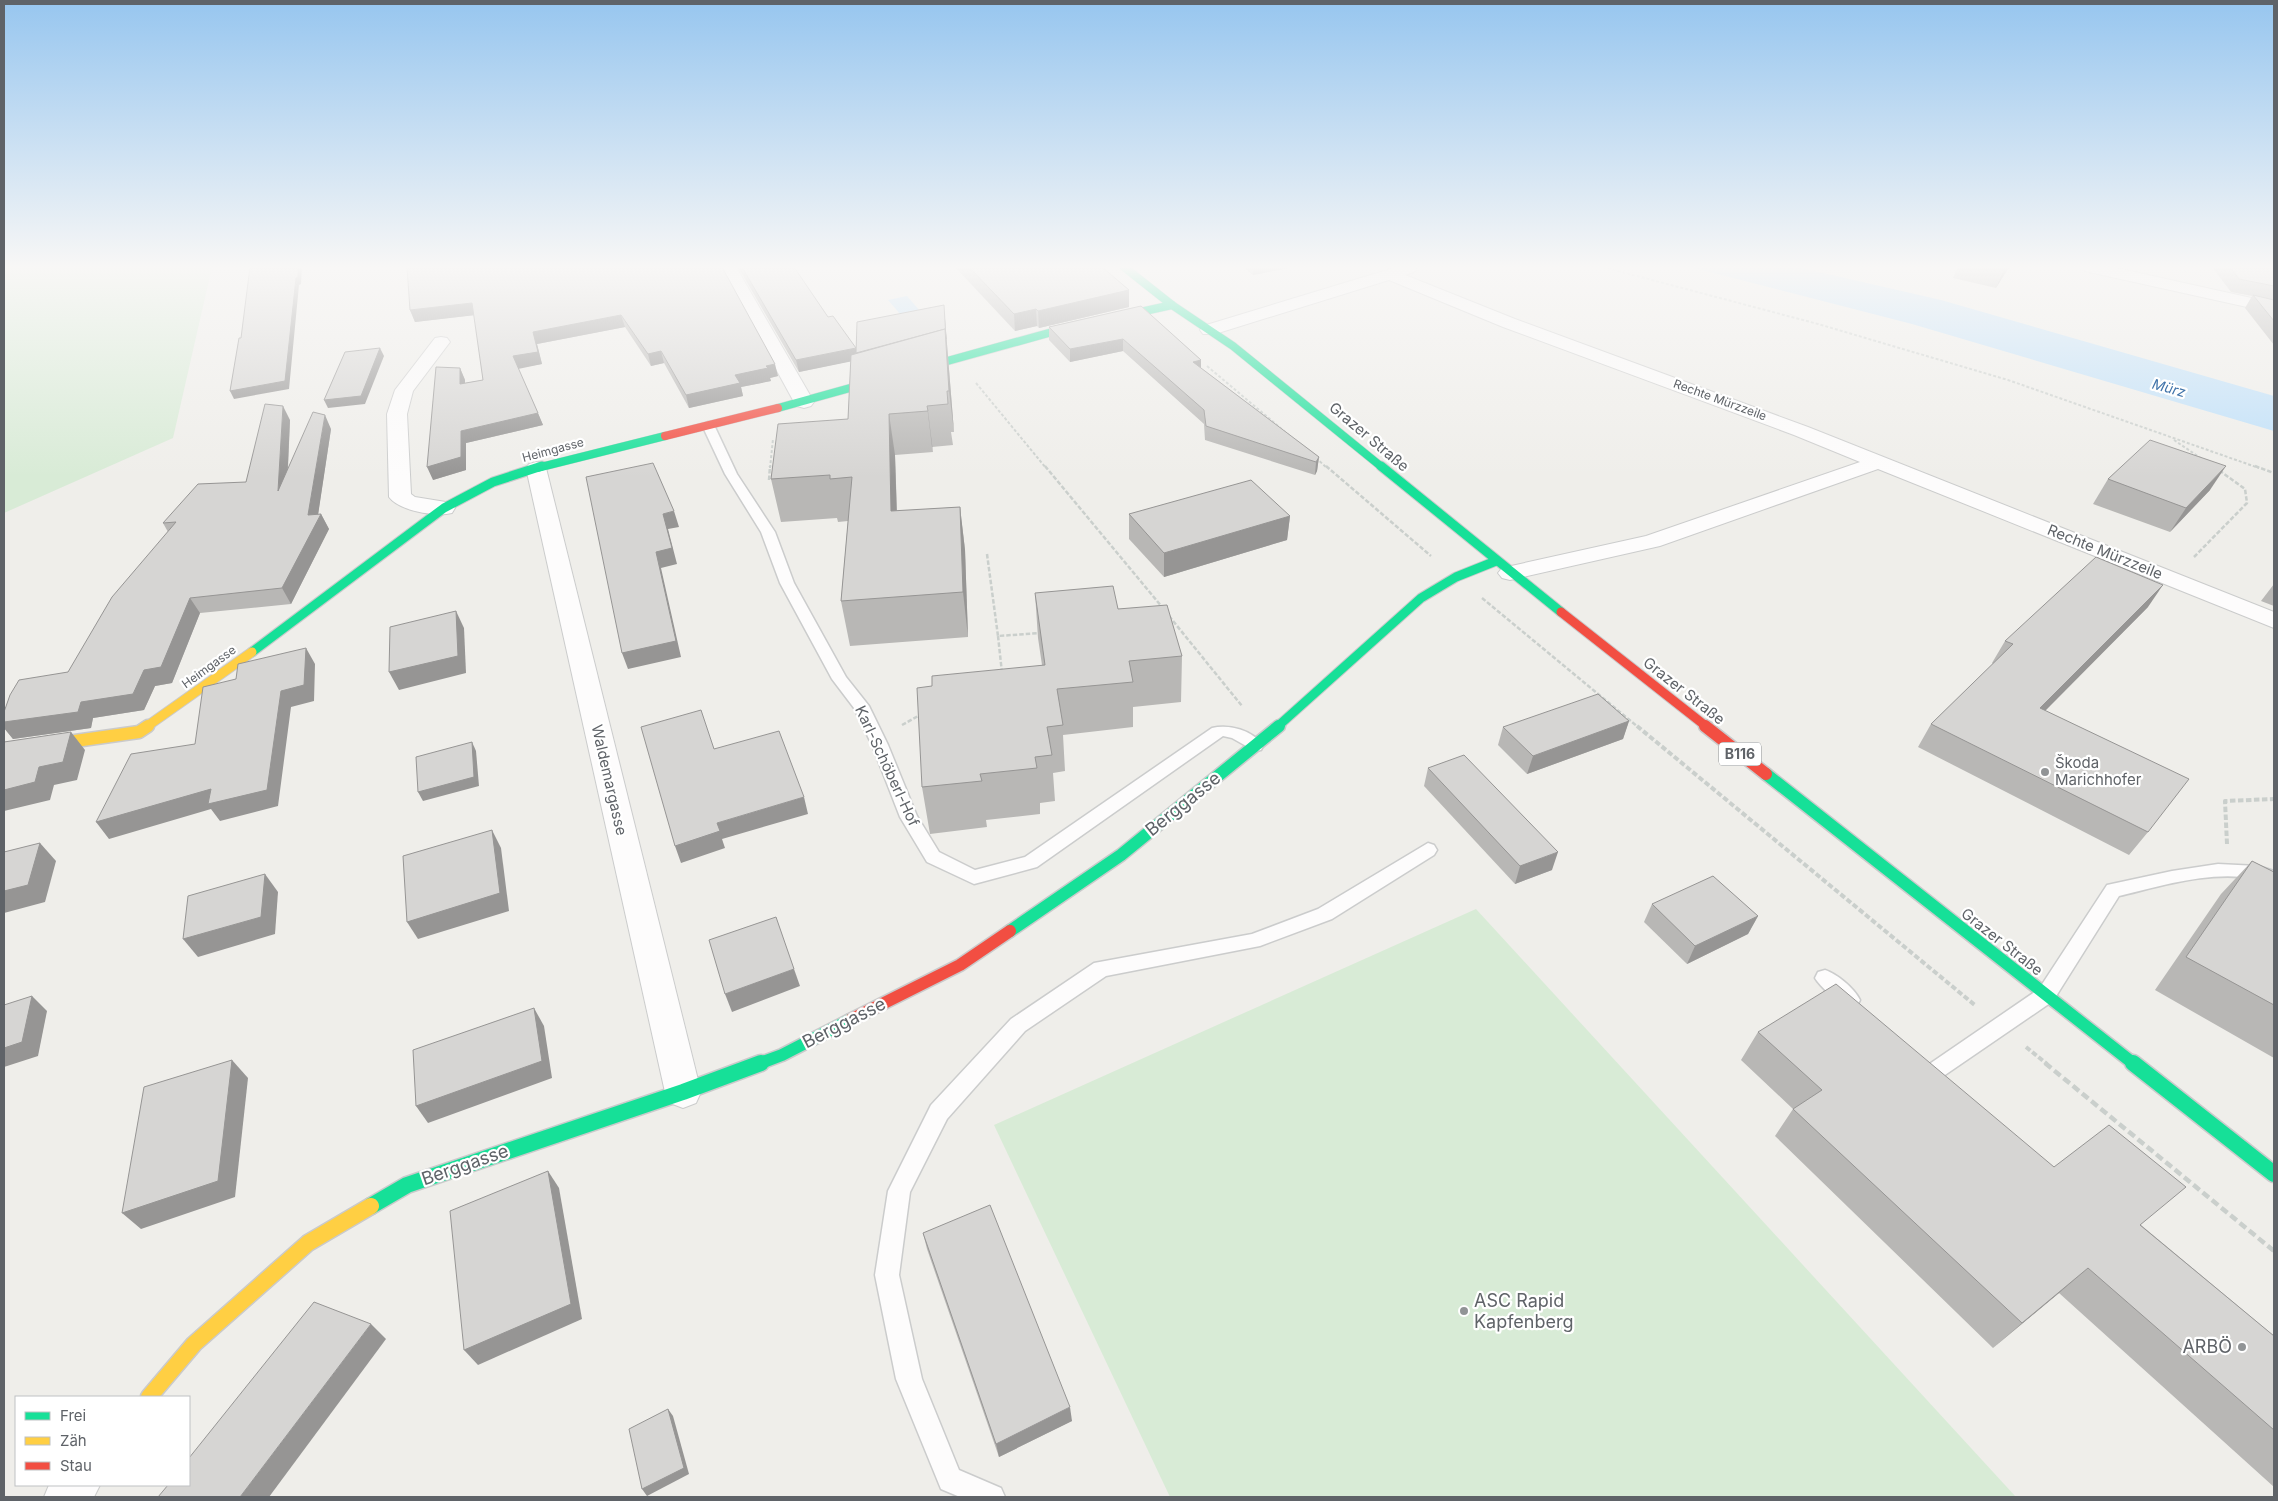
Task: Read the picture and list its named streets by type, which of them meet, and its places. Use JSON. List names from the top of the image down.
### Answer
{
  "streets": {
    "street": [
      "Rechte Mürzzeile",
      "Grazer Straße",
      "Heimgasse",
      "B116",
      "Waldemargasse",
      "Berggasse"
    ],
    "lane": ["Karl-Schöberl-Hof"]
  },
  "crossings": [
    ["Grazer Straße", "Berggasse"],
    ["Heimgasse", "Karl-Schöberl-Hof"],
    ["Heimgasse", "Waldemargasse"],
    ["Karl-Schöberl-Hof", "Berggasse"],
    ["Waldemargasse", "Berggasse"]
  ],
  "water": ["Mürz"],
  "places": ["Škoda Marichhofer", "ASC Rapid Kapfenberg", "ARBÖ"],
  "legend": ["Frei", "Zäh", "Stau"]
}
